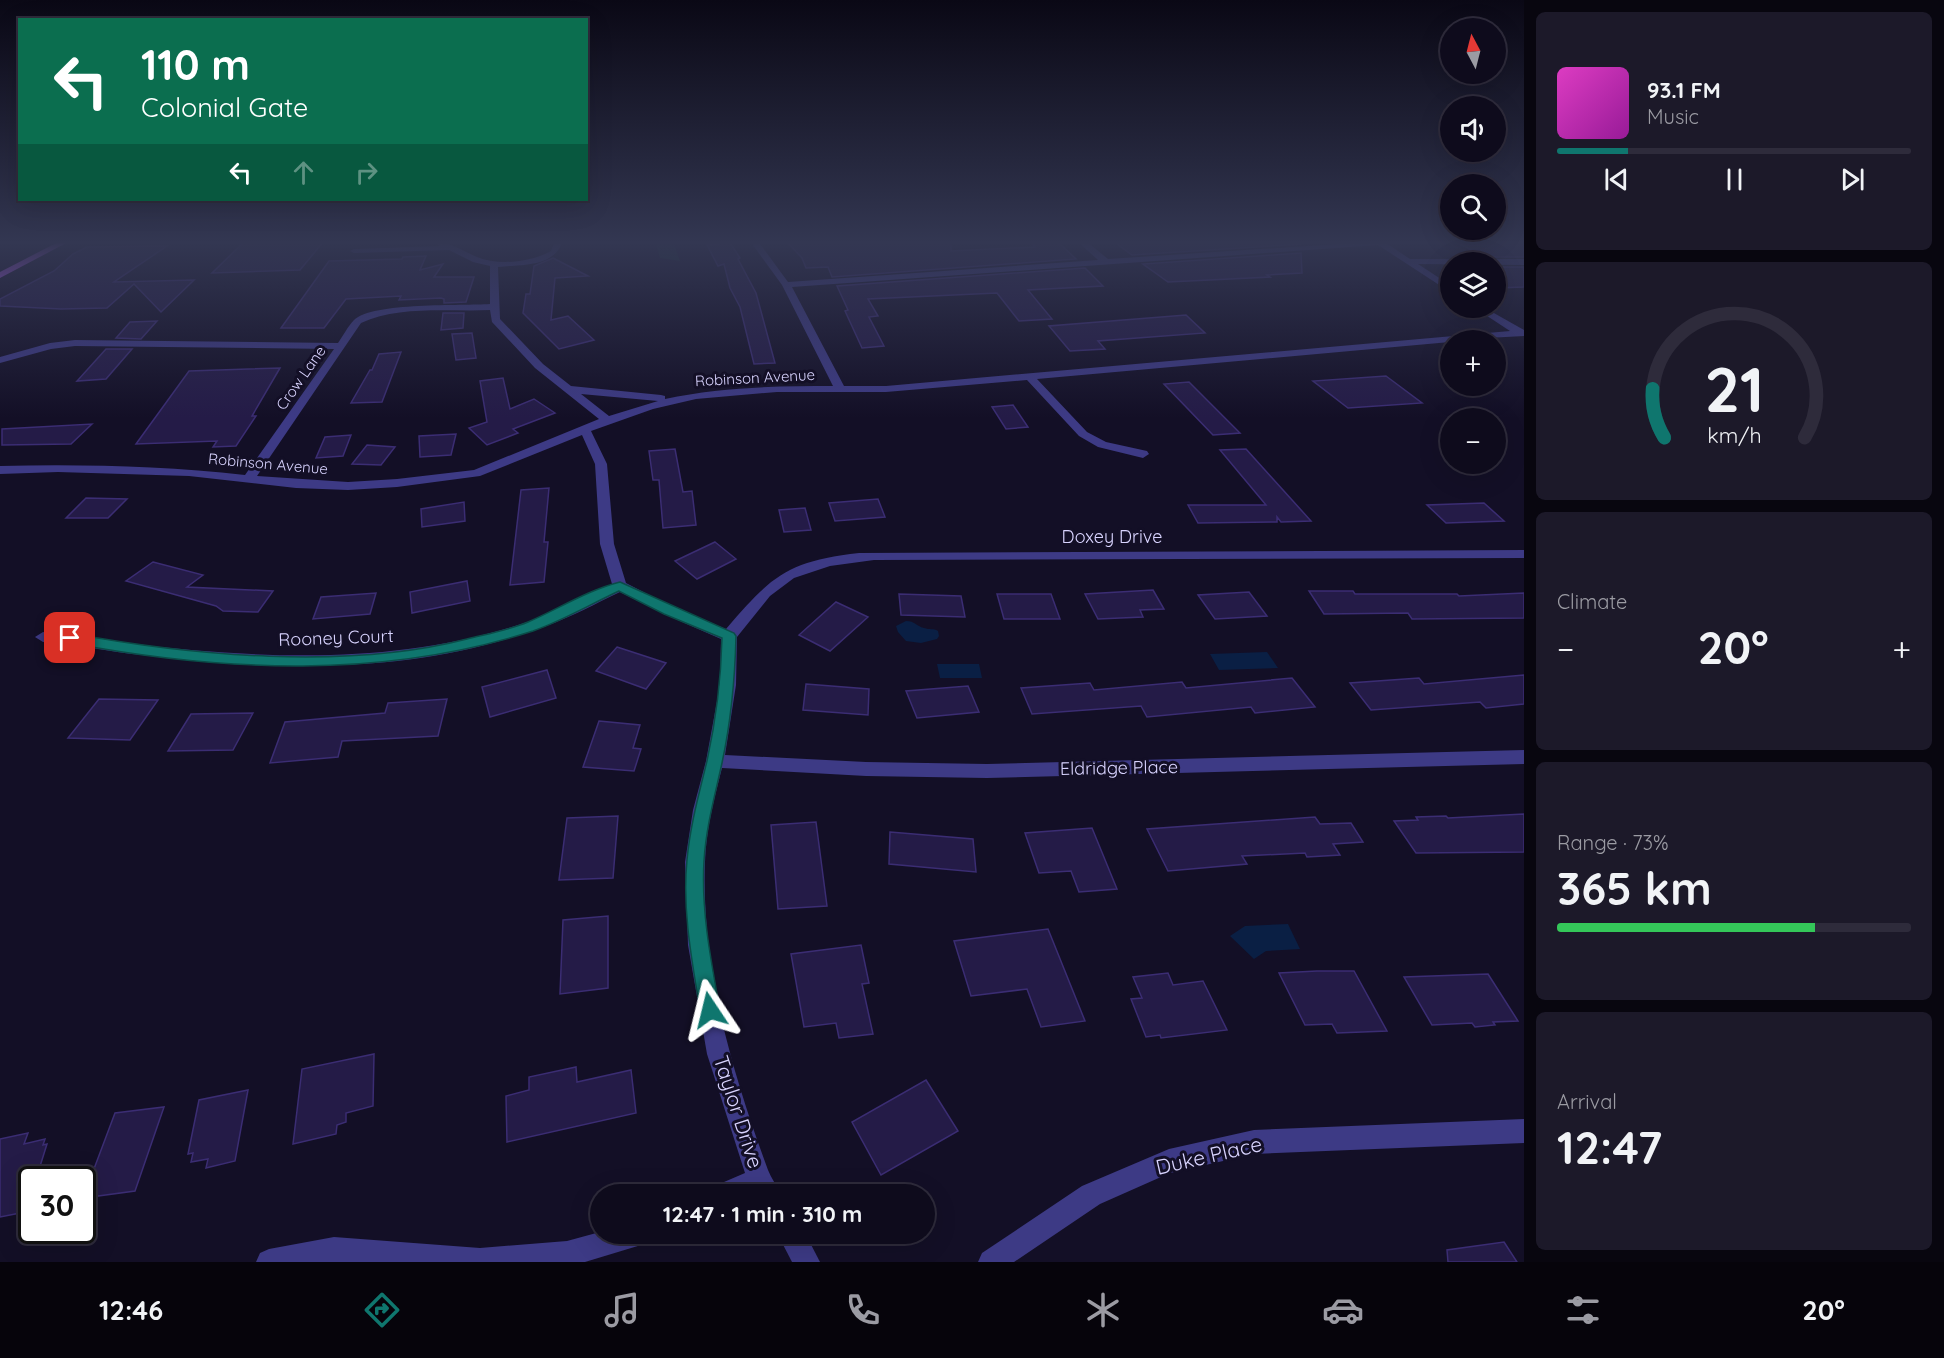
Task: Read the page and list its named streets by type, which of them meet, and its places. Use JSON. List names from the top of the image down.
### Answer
{
  "streets": {
    "street": [
      "Crow Lane",
      "Robinson Avenue",
      "Doxey Drive",
      "Rooney Court",
      "Eldridge Place",
      "Taylor Drive",
      "Duke Place"
    ]
  },
  "crossings": [
    ["Crow Lane", "Robinson Avenue"],
    ["Doxey Drive", "Taylor Drive"],
    ["Eldridge Place", "Taylor Drive"]
  ],
  "north": "top",
  "page": {
    "map_buttons": ["+", "−"],
    "turn": ["110 m", "Colonial Gate"],
    "song": ["93.1 FM", "Music"],
    "tile": [
      "Climate",
      ["Range · 73%", "365 km"],
      ["Arrival", "12:47"]
    ],
    "heat": ["−", "20°", "+"],
    "limit": "30",
    "trip": "12:47 · 1 min · 310 m",
    "tabs": ["12:46", "20°"],
    "gauge": ["21", "km/h"]
  }
}
